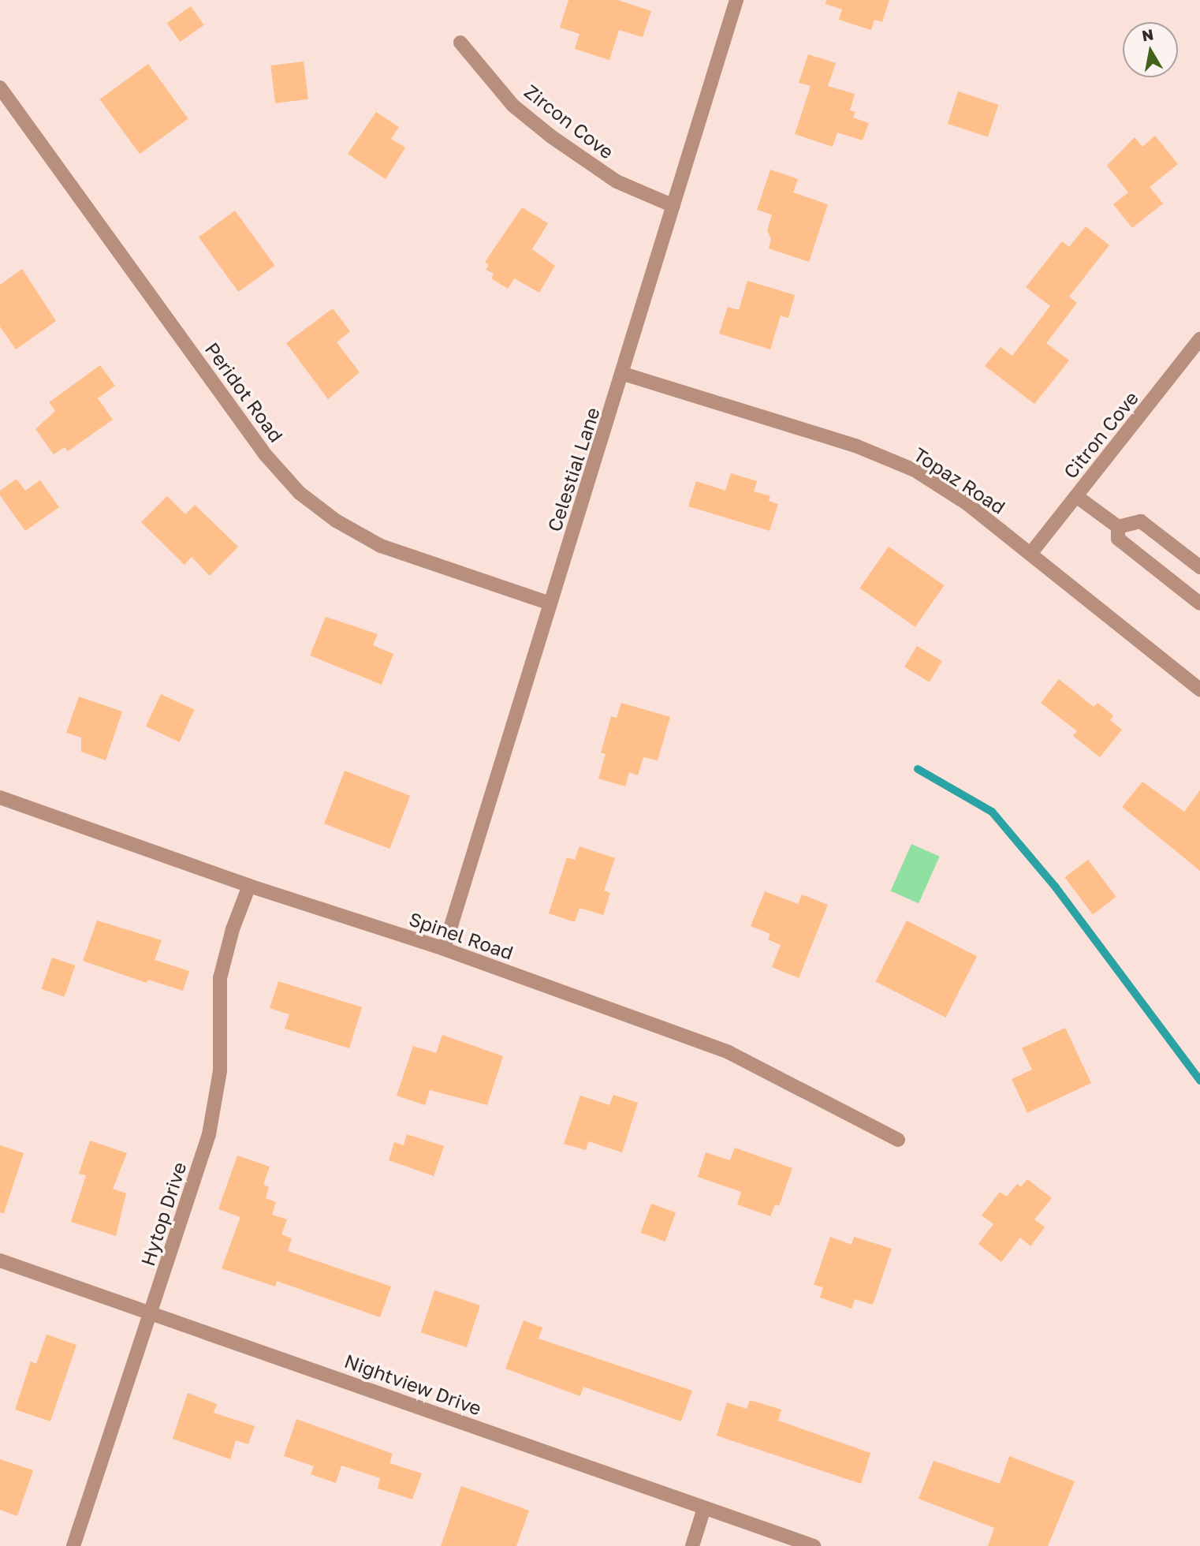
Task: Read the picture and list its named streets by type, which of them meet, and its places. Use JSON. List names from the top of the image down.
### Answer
{
  "streets": {
    "street": [
      "Zircon Cove",
      "Peridot Road",
      "Citron Cove",
      "Celestial Lane",
      "Topaz Road",
      "Spinel Road",
      "Hytop Drive",
      "Nightview Drive"
    ]
  },
  "crossings": [
    ["Zircon Cove", "Celestial Lane"],
    ["Peridot Road", "Celestial Lane"],
    ["Citron Cove", "Topaz Road"],
    ["Celestial Lane", "Topaz Road"],
    ["Celestial Lane", "Spinel Road"],
    ["Spinel Road", "Hytop Drive"],
    ["Hytop Drive", "Nightview Drive"]
  ],
  "north": "top"
}
